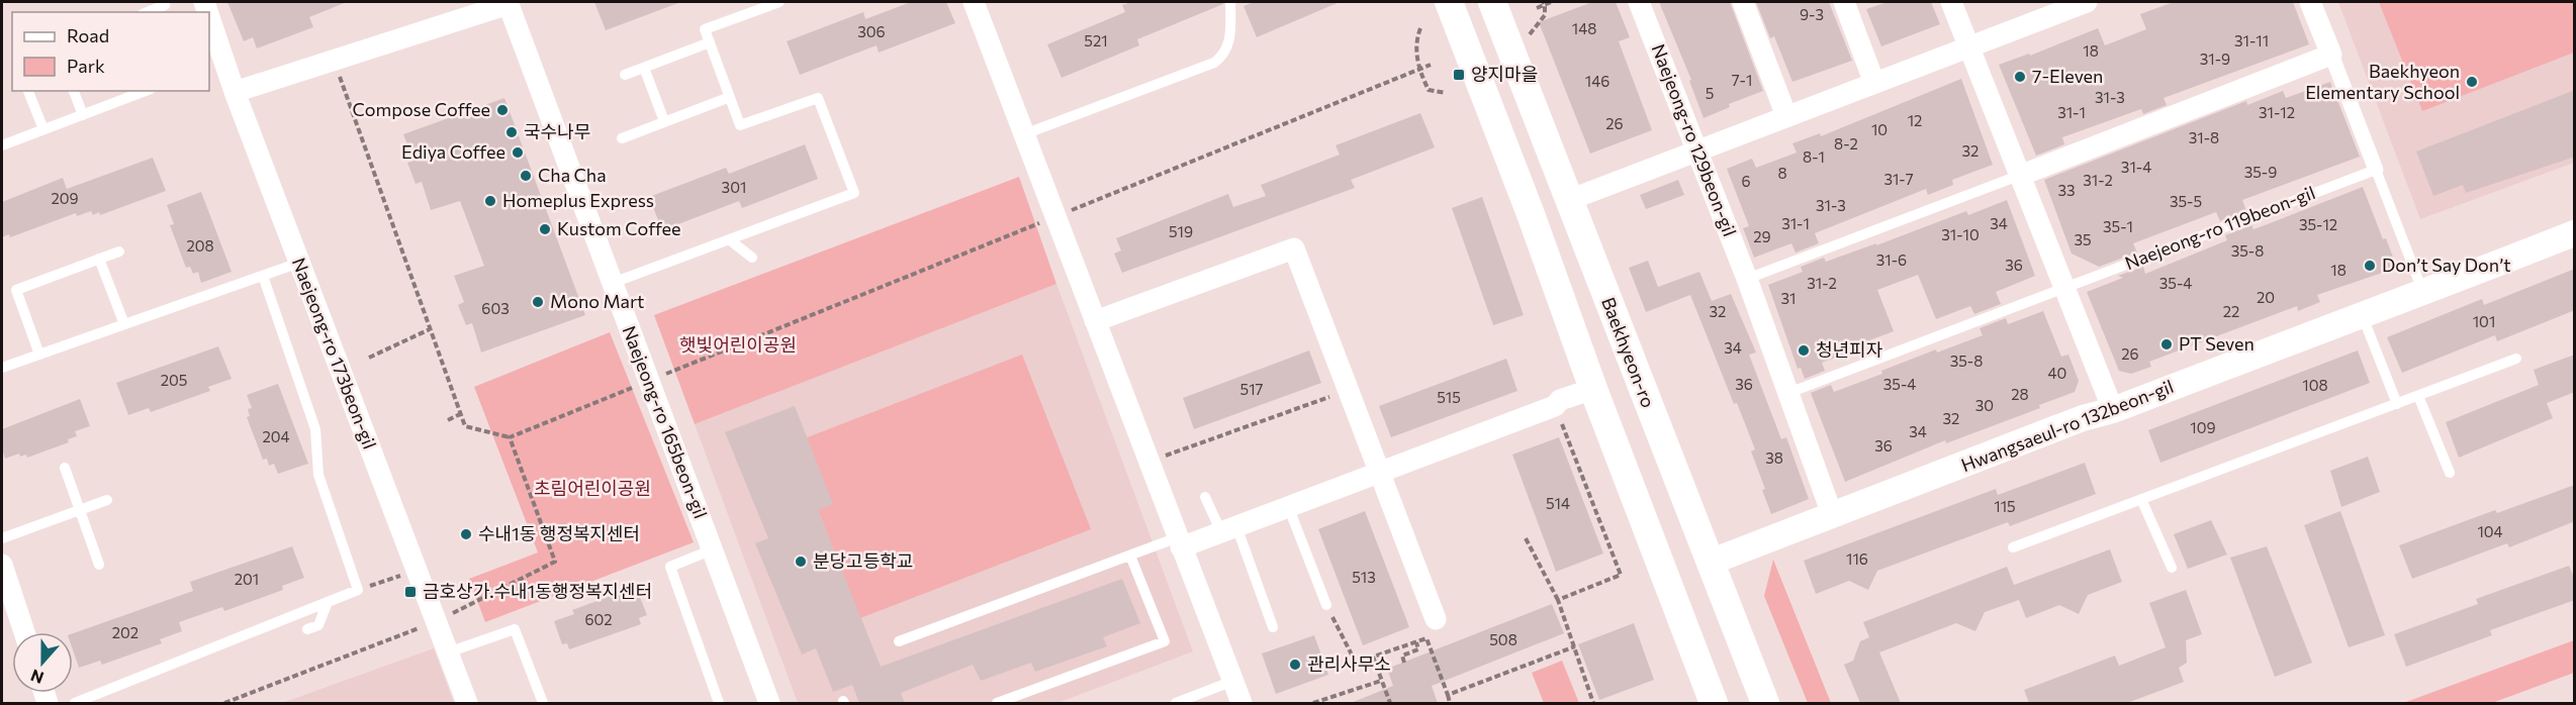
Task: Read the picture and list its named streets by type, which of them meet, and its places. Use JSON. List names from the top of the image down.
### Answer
{
  "streets": {
    "main road": ["Baekhyeon-ro"],
    "street": [
      "Naejeong-ro 129beon-gil",
      "Naejeong-ro 173beon-gil",
      "Naejeong-ro 165beon-gil",
      "Hwangsaeul-ro 132beon-gil"
    ],
    "lane": ["Naejeong-ro 119beon-gil"]
  },
  "crossings": [
    ["Naejeong-ro 129beon-gil", "Hwangsaeul-ro 132beon-gil"],
    ["Baekhyeon-ro", "Hwangsaeul-ro 132beon-gil"],
    ["Naejeong-ro 173beon-gil", "Naejeong-ro 165beon-gil"]
  ],
  "parks": ["햇빛어린이공원", "초림어린이공원"],
  "places": {
    "transit": ["양지마을", "금호상가.수내1동행정복지센터"],
    "other": [
      "7-Eleven",
      "Baekhyeon Elementary School",
      "Compose Coffee",
      "국수나무",
      "Ediya Coffee",
      "Cha Cha",
      "Homeplus Express",
      "Kustom Coffee",
      "Don’t Say Don’t",
      "Mono Mart",
      "PT Seven",
      "청년피자",
      "수내1동 행정복지센터",
      "분당고등학교",
      "관리사무소"
    ]
  },
  "house_numbers": [
    "9-3",
    "148",
    "306",
    "521",
    "31-11",
    "18",
    "31-9",
    "7-1",
    "146",
    "5",
    "31-3",
    "31-1",
    "31-12",
    "12",
    "26",
    "10",
    "31-8",
    "8-2",
    "32",
    "8-1",
    "31-4",
    "35-9",
    "8",
    "31-7",
    "31-2",
    "6",
    "301",
    "33",
    "209",
    "35-5",
    "31-3",
    "31-1",
    "34",
    "35-12",
    "35-1",
    "519",
    "31-10",
    "29",
    "35",
    "208",
    "35-8",
    "31-6",
    "36",
    "18",
    "31-2",
    "35-4",
    "20",
    "31",
    "603",
    "32",
    "22",
    "101",
    "34",
    "26",
    "35-8",
    "40",
    "205",
    "36",
    "35-4",
    "108",
    "517",
    "28",
    "515",
    "30",
    "32",
    "109",
    "34",
    "204",
    "36",
    "38",
    "514",
    "115",
    "104",
    "116",
    "513",
    "201",
    "602",
    "202",
    "508"
  ],
  "legend": ["Road", "Park"],
  "north": "bottom"
}
